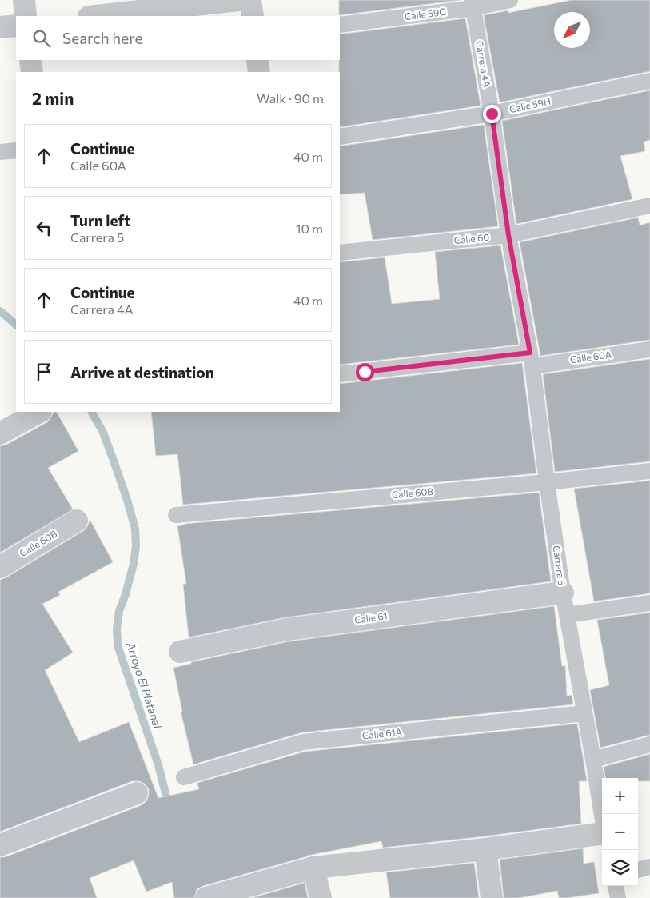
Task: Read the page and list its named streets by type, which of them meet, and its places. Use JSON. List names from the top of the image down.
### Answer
{
  "streets": {
    "street": ["Calle 60B", "Calle 61"],
    "lane": [
      "Calle 59G",
      "Carrera 4A",
      "Calle 59H",
      "Calle 60",
      "Calle 60A",
      "Carrera 5",
      "Calle 61A"
    ]
  },
  "crossings": [
    ["Calle 59G", "Carrera 4A"],
    ["Carrera 4A", "Calle 59H"],
    ["Carrera 4A", "Calle 60"],
    ["Carrera 4A", "Carrera 5"],
    ["Calle 60A", "Carrera 5"],
    ["Calle 60B", "Carrera 5"],
    ["Carrera 5", "Calle 61"],
    ["Carrera 5", "Calle 61A"]
  ],
  "water": ["Arroyo El Platanal"],
  "north": "bottom left",
  "page": {
    "search": "Search here",
    "heading": ["2 min", "Walk · 90 m"],
    "list": [
      ["Continue", "Calle 60A", "40 m"],
      ["Turn left", "Carrera 5", "10 m"],
      ["Continue", "Carrera 4A", "40 m"],
      "Arrive at destination"
    ],
    "map_buttons": ["+", "−"]
  }
}
